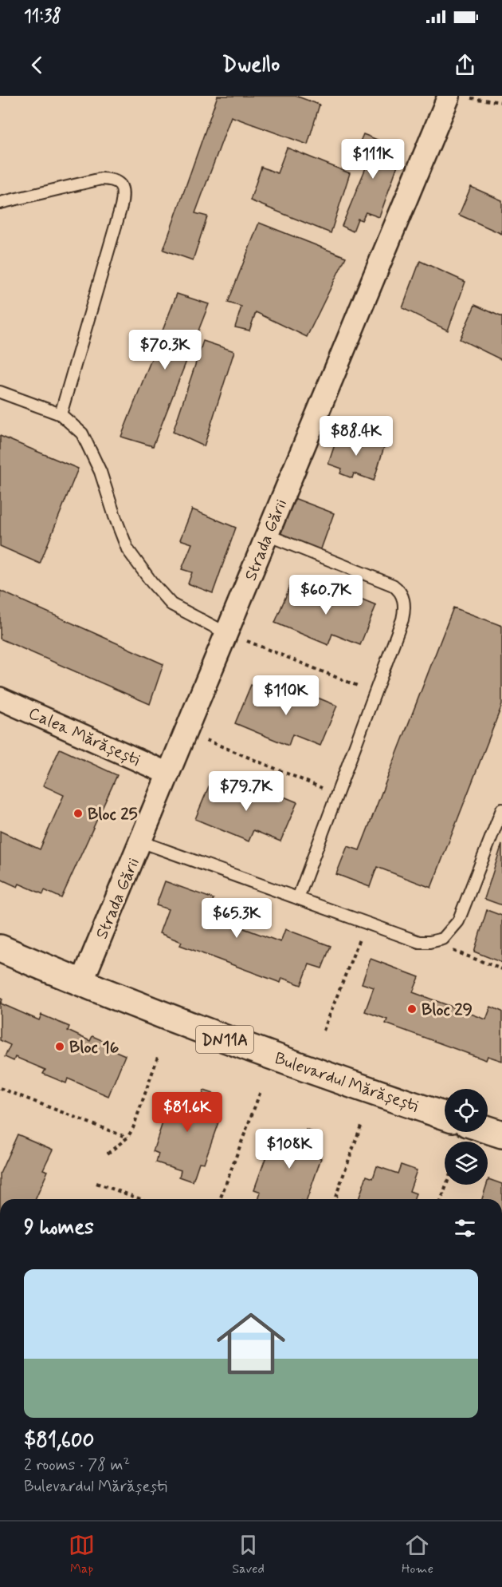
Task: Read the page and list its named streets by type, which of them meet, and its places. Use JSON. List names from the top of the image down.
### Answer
{
  "streets": {
    "main road": ["DN11A", "Bulevardul Mărășești"],
    "street": ["Strada Gării", "Calea Mărășești"]
  },
  "crossings": [
    ["Strada Gării", "Calea Mărășești"],
    ["Strada Gării", "Bulevardul Mărășești"]
  ],
  "places": ["Bloc 25", "Bloc 29", "Bloc 16"],
  "page": {
    "status": "11:38",
    "header": "Dwello",
    "price": [
      "$111K",
      "$70.3K",
      "$88.4K",
      "$60.7K",
      "$110K",
      "$79.7K",
      "$65.3K",
      "$81.6K",
      "$108K"
    ],
    "heading": "9 homes",
    "list": [
      {
        "name": "$81,600",
        "note": "2 rooms · 78 m² · Bulevardul Mărășești"
      }
    ],
    "tabs": ["Map", "Saved", "Home"]
  }
}
